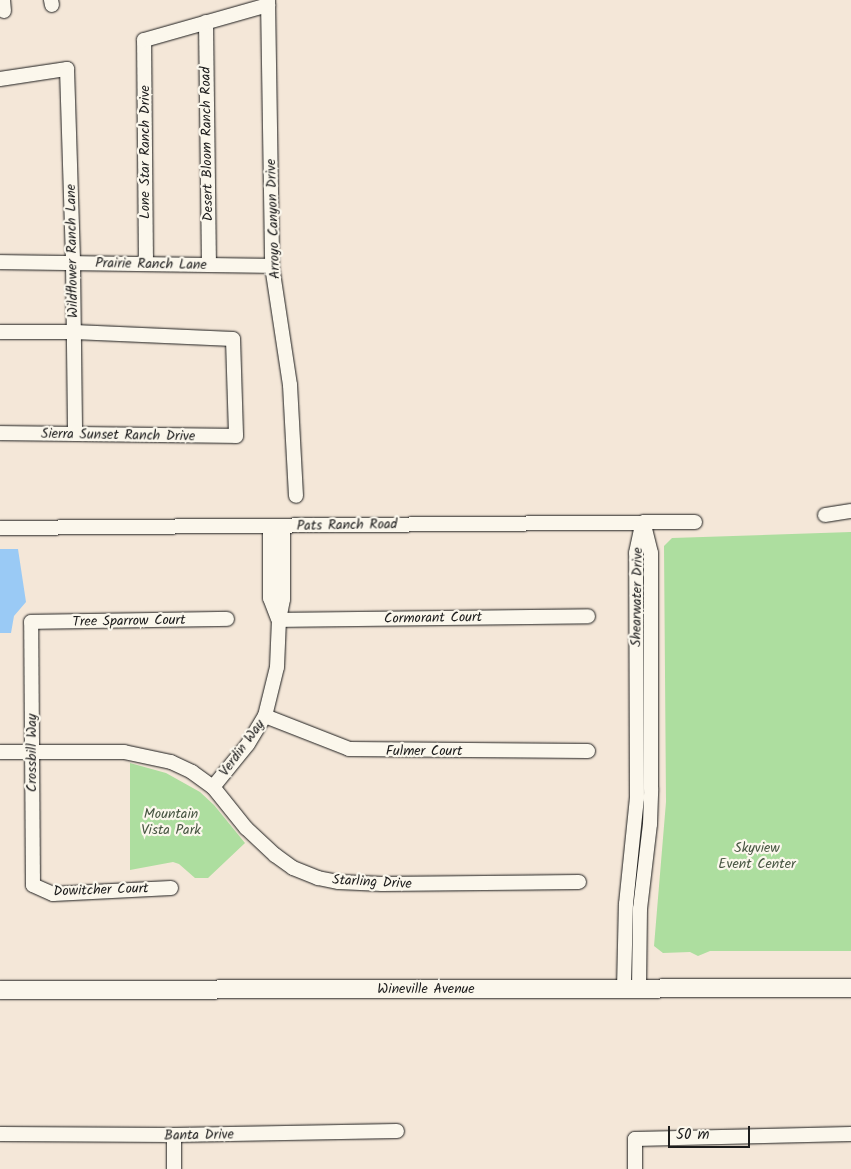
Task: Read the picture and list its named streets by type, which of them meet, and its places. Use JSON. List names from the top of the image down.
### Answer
{
  "streets": {
    "main road": ["Wineville Avenue"],
    "street": [
      "Desert Bloom Ranch Road",
      "Lone Star Ranch Drive",
      "Arroyo Canyon Drive",
      "Wildflower Ranch Lane",
      "Prairie Ranch Lane",
      "Sierra Sunset Ranch Drive",
      "Pats Ranch Road",
      "Shearwater Drive",
      "Cormorant Court",
      "Tree Sparrow Court",
      "Verdin Way",
      "Fulmer Court",
      "Crossbill Way",
      "Starling Drive",
      "Dowitcher Court",
      "Banta Drive"
    ]
  },
  "crossings": [
    ["Desert Bloom Ranch Road", "Lone Star Ranch Drive"],
    ["Desert Bloom Ranch Road", "Prairie Ranch Lane"],
    ["Lone Star Ranch Drive", "Prairie Ranch Lane"],
    ["Arroyo Canyon Drive", "Prairie Ranch Lane"],
    ["Wildflower Ranch Lane", "Prairie Ranch Lane"],
    ["Wildflower Ranch Lane", "Sierra Sunset Ranch Drive"],
    ["Pats Ranch Road", "Shearwater Drive"],
    ["Pats Ranch Road", "Verdin Way"],
    ["Shearwater Drive", "Wineville Avenue"],
    ["Cormorant Court", "Verdin Way"],
    ["Tree Sparrow Court", "Crossbill Way"],
    ["Verdin Way", "Fulmer Court"],
    ["Verdin Way", "Starling Drive"],
    ["Crossbill Way", "Starling Drive"],
    ["Crossbill Way", "Dowitcher Court"]
  ],
  "parks": ["Mountain Vista Park", "Skyview Event Center"],
  "scale_bar": "50 m"
}
